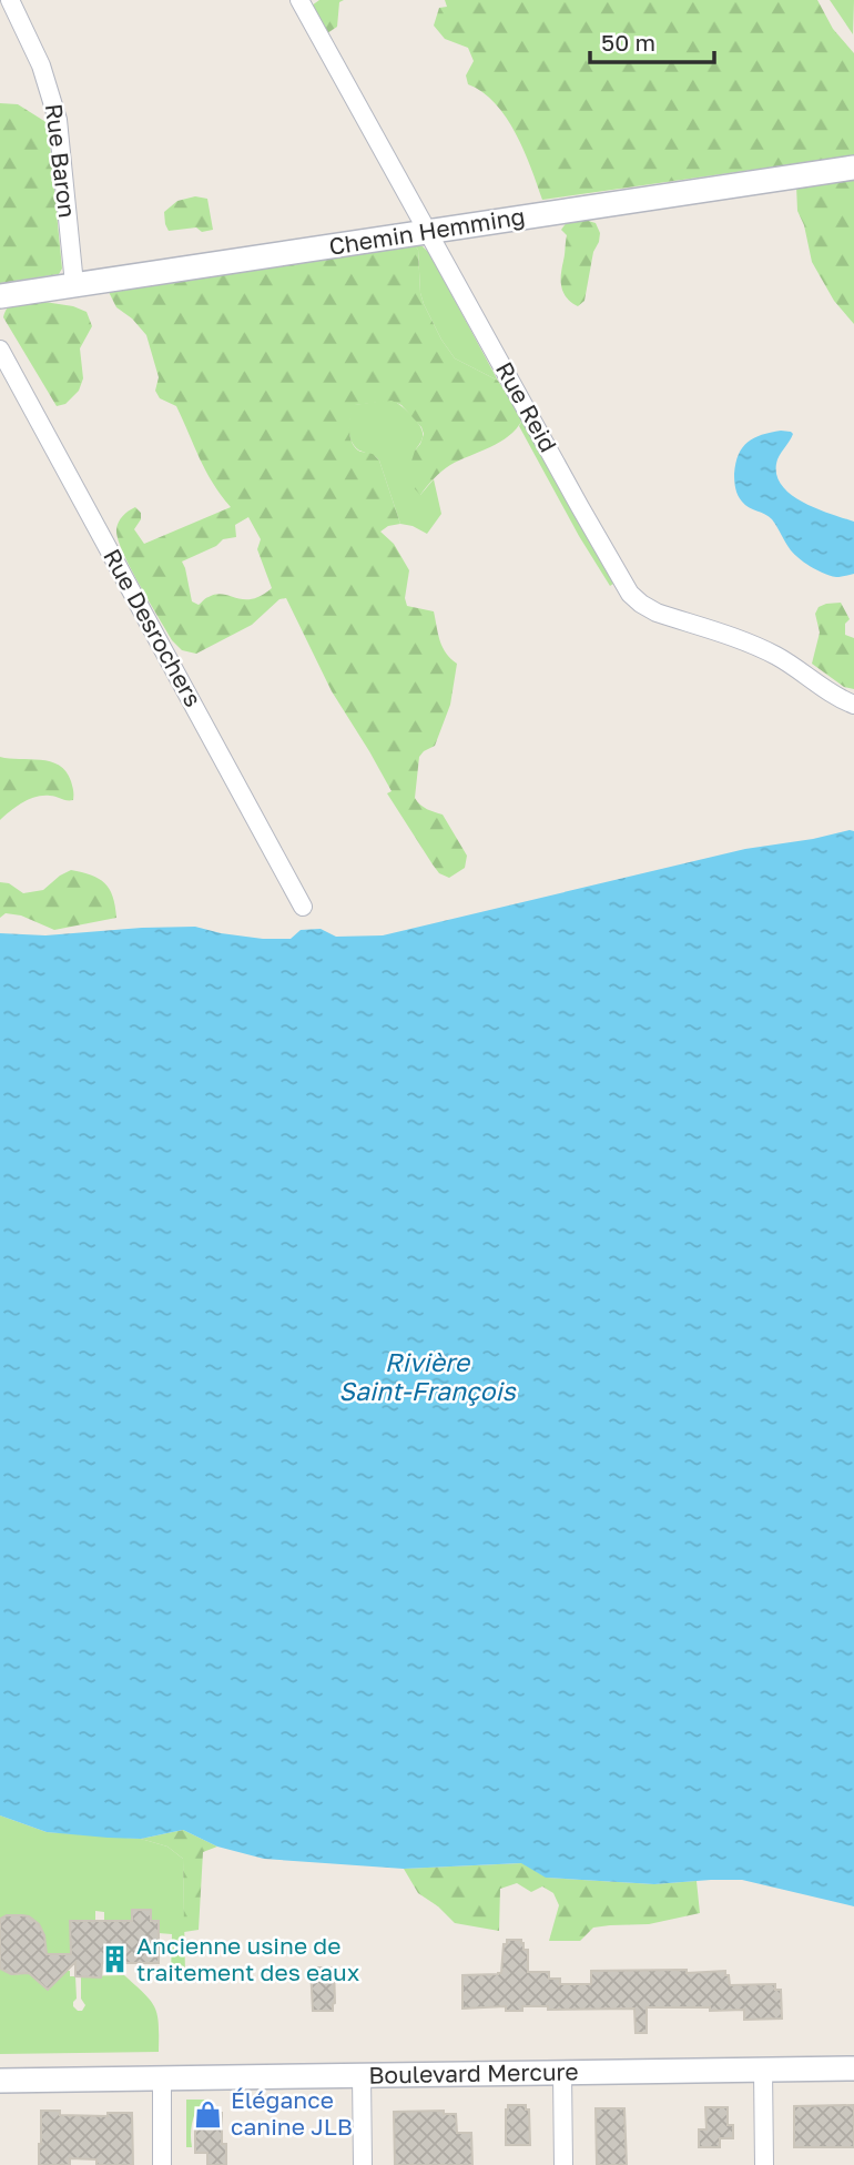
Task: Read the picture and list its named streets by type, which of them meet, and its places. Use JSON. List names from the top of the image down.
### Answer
{
  "streets": {
    "street": [
      "Rue Baron",
      "Chemin Hemming",
      "Rue Reid",
      "Rue Desrochers",
      "Boulevard Mercure"
    ]
  },
  "crossings": [
    ["Rue Baron", "Chemin Hemming"],
    ["Chemin Hemming", "Rue Reid"]
  ],
  "water": ["Rivière Saint-François"],
  "places": {
    "building": ["Ancienne usine de traitement des eaux"],
    "shop": ["Élégance canine JLB"]
  },
  "scale_bar": "50 m"
}
